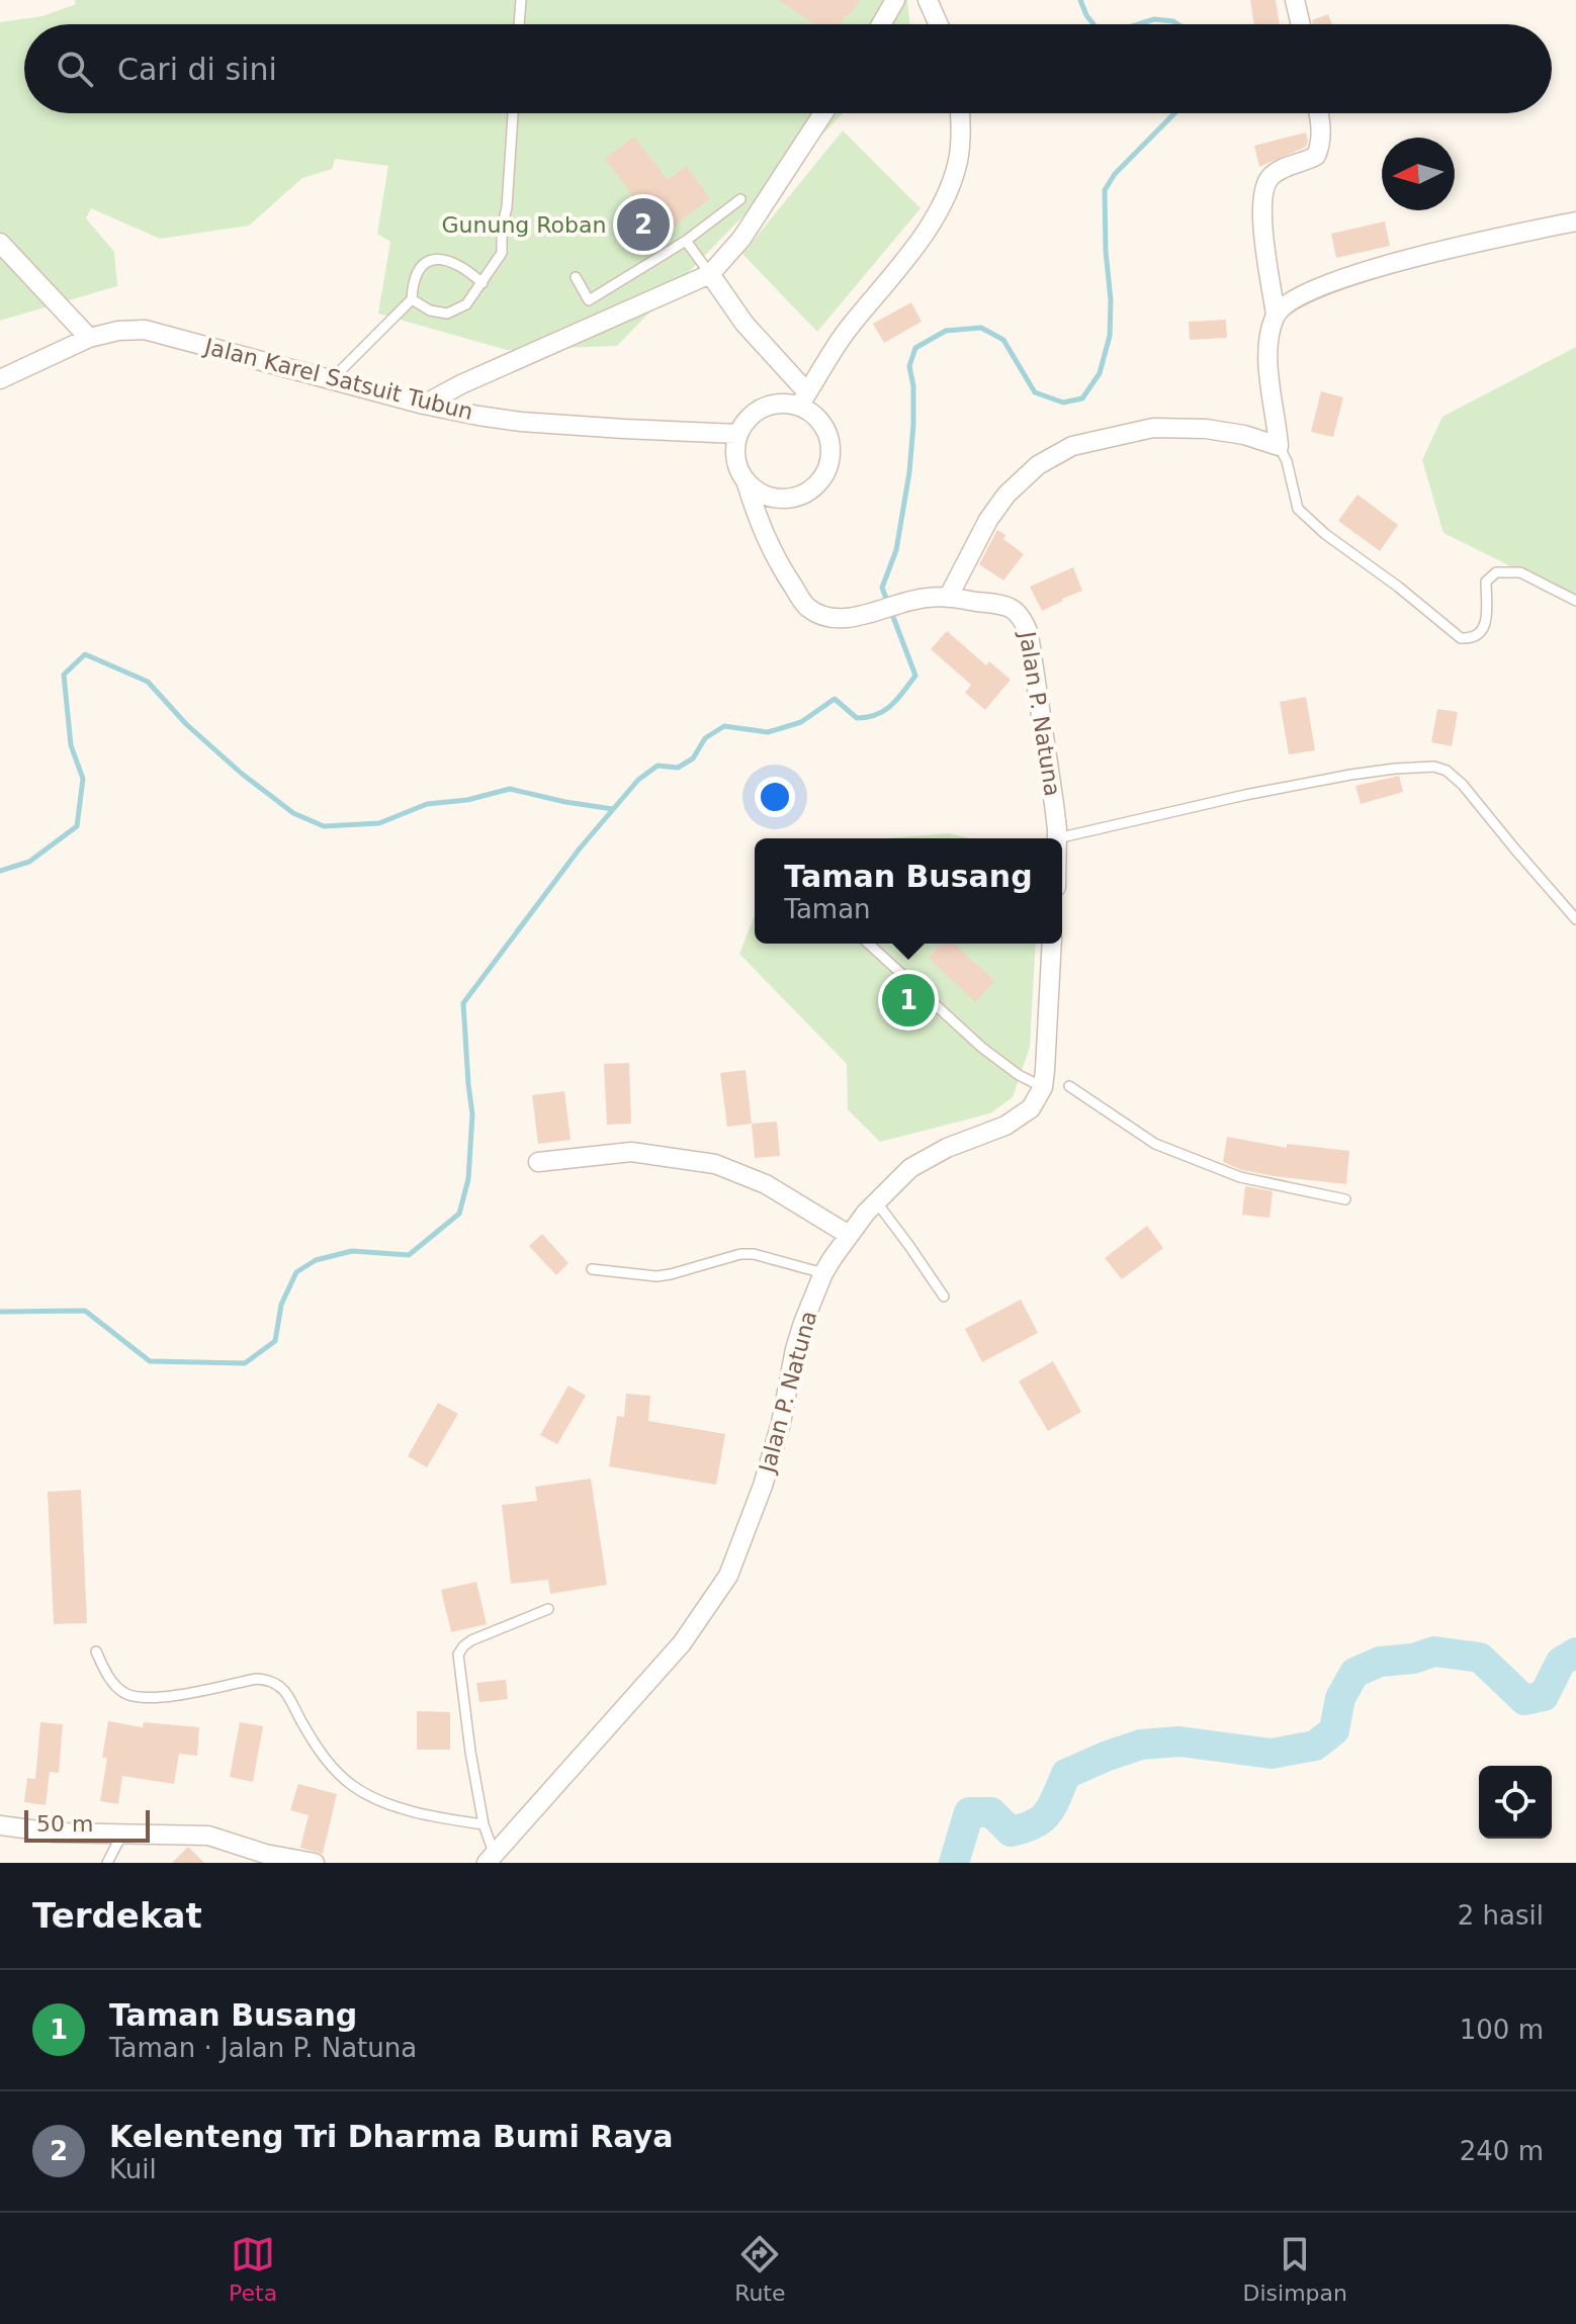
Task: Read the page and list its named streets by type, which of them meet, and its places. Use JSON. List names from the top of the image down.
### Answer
{
  "streets": {
    "street": ["Jalan Karel Satsuit Tubun", "Jalan P. Natuna"]
  },
  "crossings": [
    ["Jalan Karel Satsuit Tubun", "Jalan P. Natuna"]
  ],
  "parks": ["Gunung Roban"],
  "scale_bar": "50 m",
  "north": "left",
  "page": {
    "search": "Cari di sini",
    "pins": ["2", "1"],
    "popup": ["Taman Busang", "Taman"],
    "scale": "50 m",
    "heading": ["Terdekat", "2 hasil"],
    "list": [
      {
        "mark": "1",
        "name": "Taman Busang",
        "note": "Taman · Jalan P. Natuna",
        "value": "100 m"
      },
      {
        "mark": "2",
        "name": "Kelenteng Tri Dharma Bumi Raya",
        "note": "Kuil",
        "value": "240 m"
      }
    ],
    "nav": ["Peta", "Rute", "Disimpan"]
  }
}
